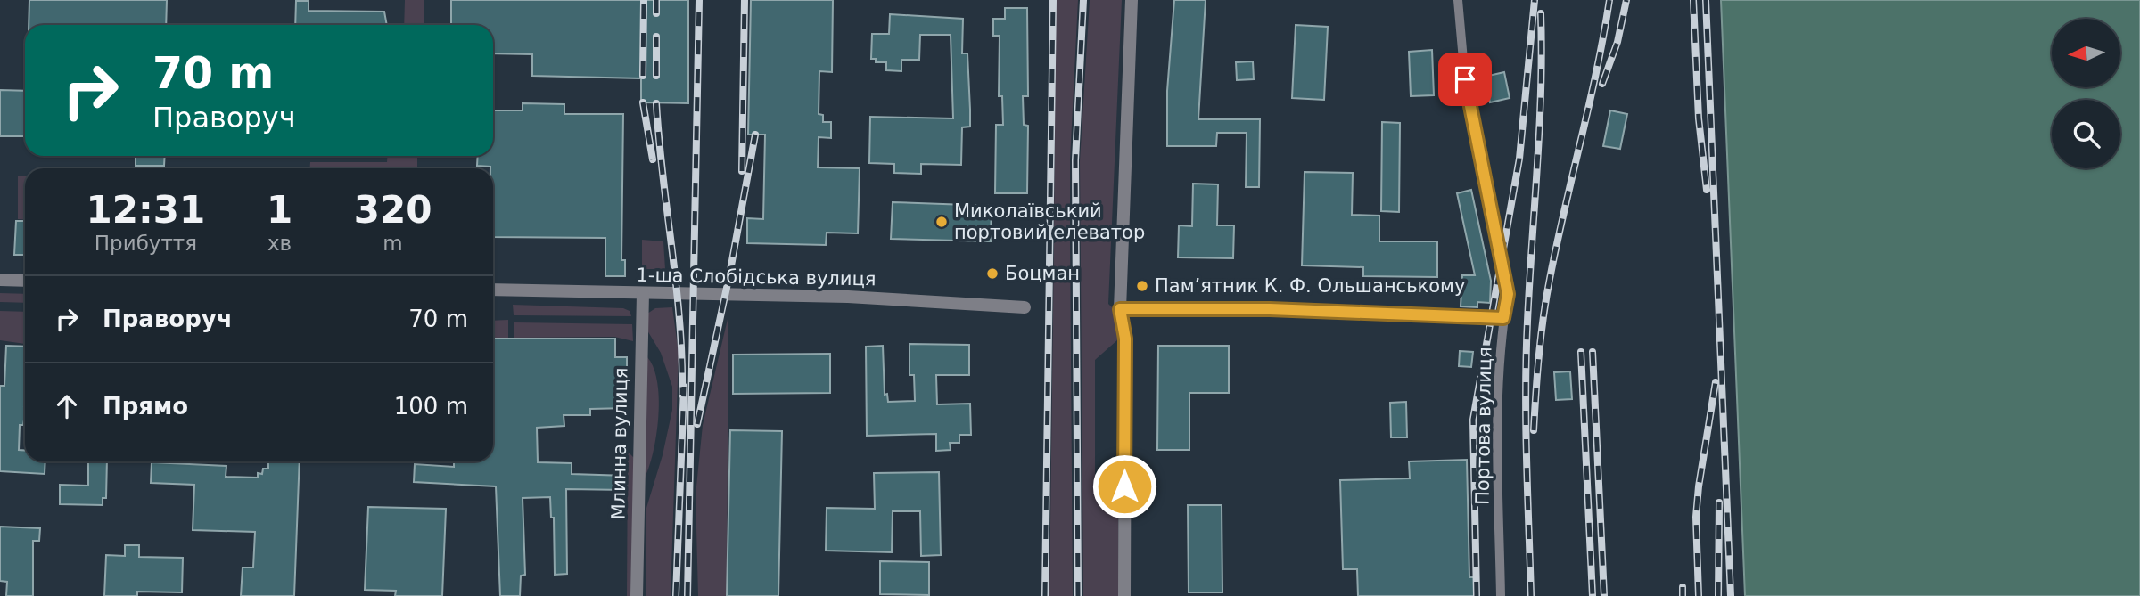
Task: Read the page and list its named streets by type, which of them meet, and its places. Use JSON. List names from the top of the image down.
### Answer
{
  "streets": {
    "street": ["1-ша Слобідська вулиця", "Млинна вулиця"],
    "lane": ["Портова вулиця"]
  },
  "crossings": [
    ["1-ша Слобідська вулиця", "Млинна вулиця"]
  ],
  "places": ["Миколаївський портовий елеватор", "Боцман", "Пам’ятник К. Ф. Ольшанському"],
  "north": "left",
  "page": {
    "turn": ["70 m", "Праворуч"],
    "eta": [
      "12:31",
      "Прибуття",
      "1",
      "хв",
      "320",
      "m"
    ],
    "list": [
      {
        "name": "Праворуч",
        "value": "70 m"
      },
      {
        "name": "Прямо",
        "value": "100 m"
      }
    ]
  }
}
